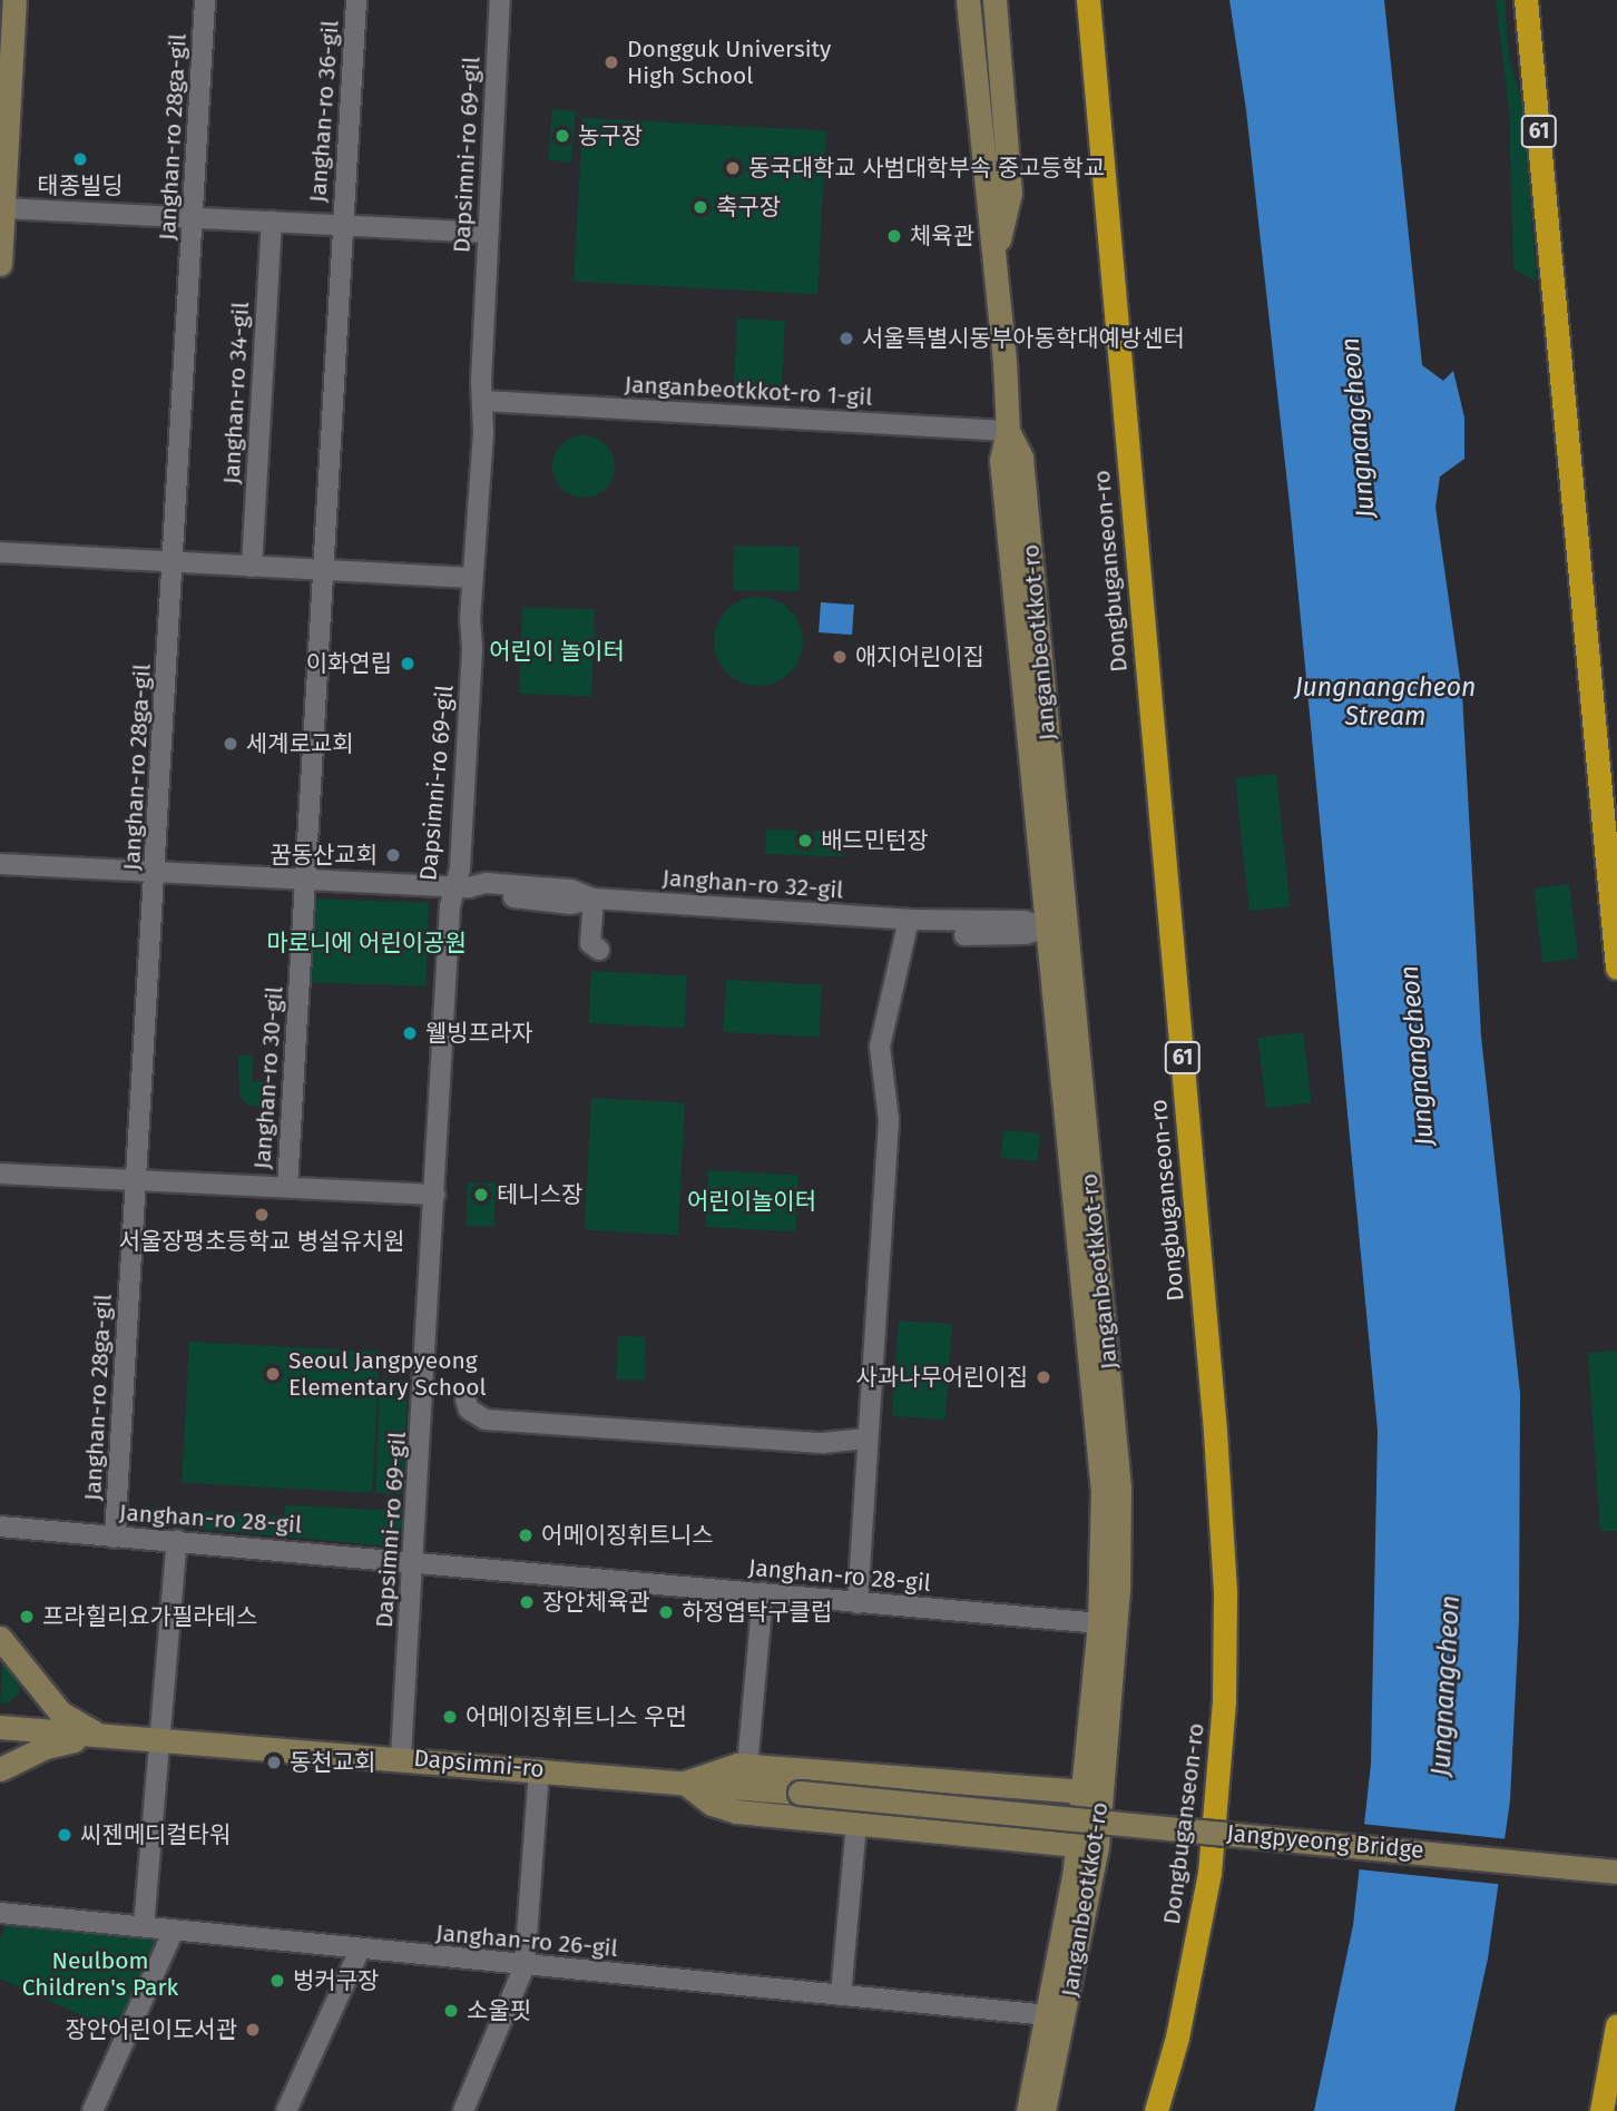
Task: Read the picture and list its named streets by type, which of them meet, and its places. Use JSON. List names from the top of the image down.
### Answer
{
  "streets": {
    "highway": ["61", "Dongbuganseon-ro"],
    "main road": ["Janganbeotkkot-ro", "Dapsimni-ro", "Jangpyeong Bridge"],
    "street": [
      "Janghan-ro 36-gil",
      "Janghan-ro 28ga-gil",
      "Dapsimni-ro 69-gil",
      "Janganbeotkkot-ro 1-gil",
      "Janghan-ro 34-gil",
      "Janghan-ro 32-gil",
      "Janghan-ro 30-gil",
      "Janghan-ro 28-gil",
      "Janghan-ro 26-gil"
    ]
  },
  "crossings": [
    ["Janghan-ro 36-gil", "Janghan-ro 28ga-gil"],
    ["Janghan-ro 36-gil", "Dapsimni-ro 69-gil"],
    ["Janghan-ro 36-gil", "Janghan-ro 34-gil"],
    ["Janghan-ro 28ga-gil", "Janghan-ro 32-gil"],
    ["Janghan-ro 28ga-gil", "Janghan-ro 30-gil"],
    ["Janghan-ro 28ga-gil", "Janghan-ro 28-gil"],
    ["Dapsimni-ro 69-gil", "Janganbeotkkot-ro 1-gil"],
    ["Dapsimni-ro 69-gil", "Janghan-ro 32-gil"],
    ["Dapsimni-ro 69-gil", "Janghan-ro 30-gil"],
    ["Dapsimni-ro 69-gil", "Janghan-ro 28-gil"],
    ["Dapsimni-ro 69-gil", "Dapsimni-ro"],
    ["Janganbeotkkot-ro 1-gil", "Janganbeotkkot-ro"],
    ["Janganbeotkkot-ro", "Janghan-ro 32-gil"],
    ["Janganbeotkkot-ro", "Janghan-ro 28-gil"],
    ["Janganbeotkkot-ro", "Janghan-ro 26-gil"],
    ["Janghan-ro 32-gil", "Janghan-ro 30-gil"],
    ["Dapsimni-ro", "Jangpyeong Bridge"]
  ],
  "water": ["Jungnangcheon", "Jungnangcheon Stream"],
  "parks": [
    "어린이 놀이터",
    "마로니에 어린이공원",
    "어린이놀이터",
    "Neulbom Children's Park"
  ],
  "places": [
    "Dongguk University High School",
    "농구장",
    "태종빌딩",
    "동국대학교 사범대학부속 중고등학교",
    "축구장",
    "체육관",
    "서울특별시동부아동학대예방센터",
    "애지어린이집",
    "이화연립",
    "세계로교회",
    "배드민턴장",
    "꿈동산교회",
    "웰빙프라자",
    "테니스장",
    "서울장평초등학교 병설유치원",
    "Seoul Jangpyeong Elementary School",
    "사과나무어린이집",
    "어메이징휘트니스",
    "장안체육관",
    "하정엽탁구클럽",
    "프라힐리요가필라테스",
    "어메이징휘트니스 우먼",
    "동천교회",
    "씨젠메디컬타워",
    "벙커구장",
    "소울핏",
    "장안어린이도서관"
  ]
}
